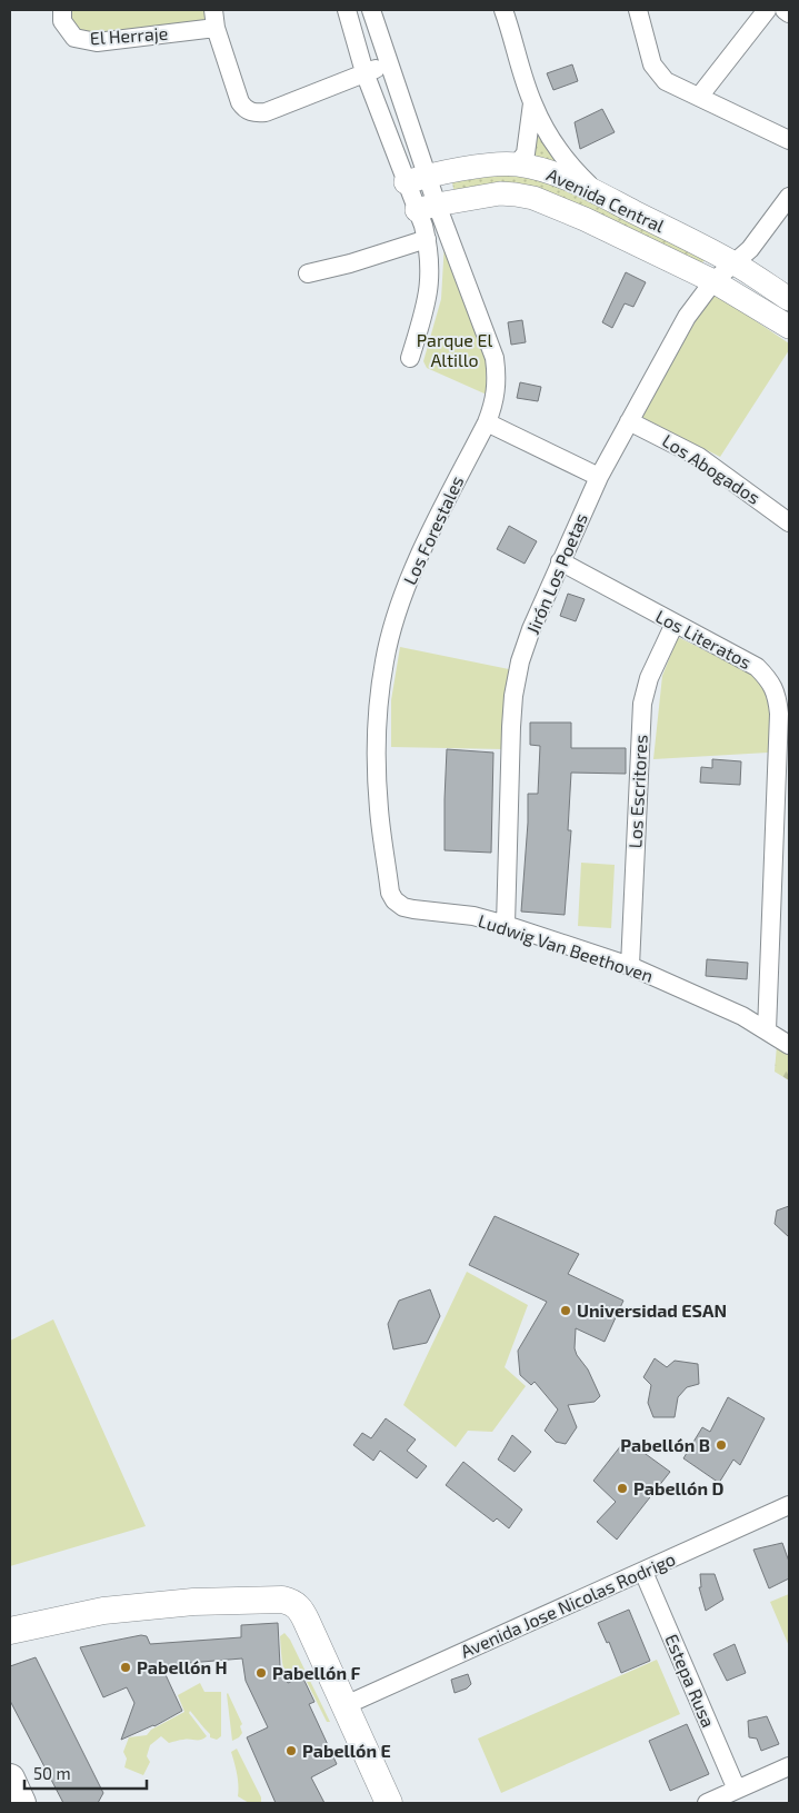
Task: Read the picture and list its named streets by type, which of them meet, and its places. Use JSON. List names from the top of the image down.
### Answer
{
  "streets": {
    "street": [
      "El Herraje",
      "Avenida Central",
      "Los Abogados",
      "Los Forestales",
      "Jirón Los Poetas",
      "Los Literatos",
      "Los Escritores",
      "Ludwig Van Beethoven",
      "Avenida Jose Nicolas Rodrigo",
      "Estepa Rusa"
    ]
  },
  "crossings": [
    ["Avenida Central", "Los Forestales"],
    ["Avenida Central", "Jirón Los Poetas"],
    ["Los Abogados", "Jirón Los Poetas"],
    ["Los Forestales", "Ludwig Van Beethoven"],
    ["Jirón Los Poetas", "Los Literatos"],
    ["Jirón Los Poetas", "Ludwig Van Beethoven"],
    ["Los Literatos", "Los Escritores"],
    ["Los Literatos", "Ludwig Van Beethoven"],
    ["Los Escritores", "Ludwig Van Beethoven"],
    ["Avenida Jose Nicolas Rodrigo", "Estepa Rusa"]
  ],
  "parks": ["Parque El Altillo"],
  "places": [
    "Universidad ESAN",
    "Pabellón B",
    "Pabellón D",
    "Pabellón H",
    "Pabellón F",
    "Pabellón E"
  ],
  "scale_bar": "50 m"
}
